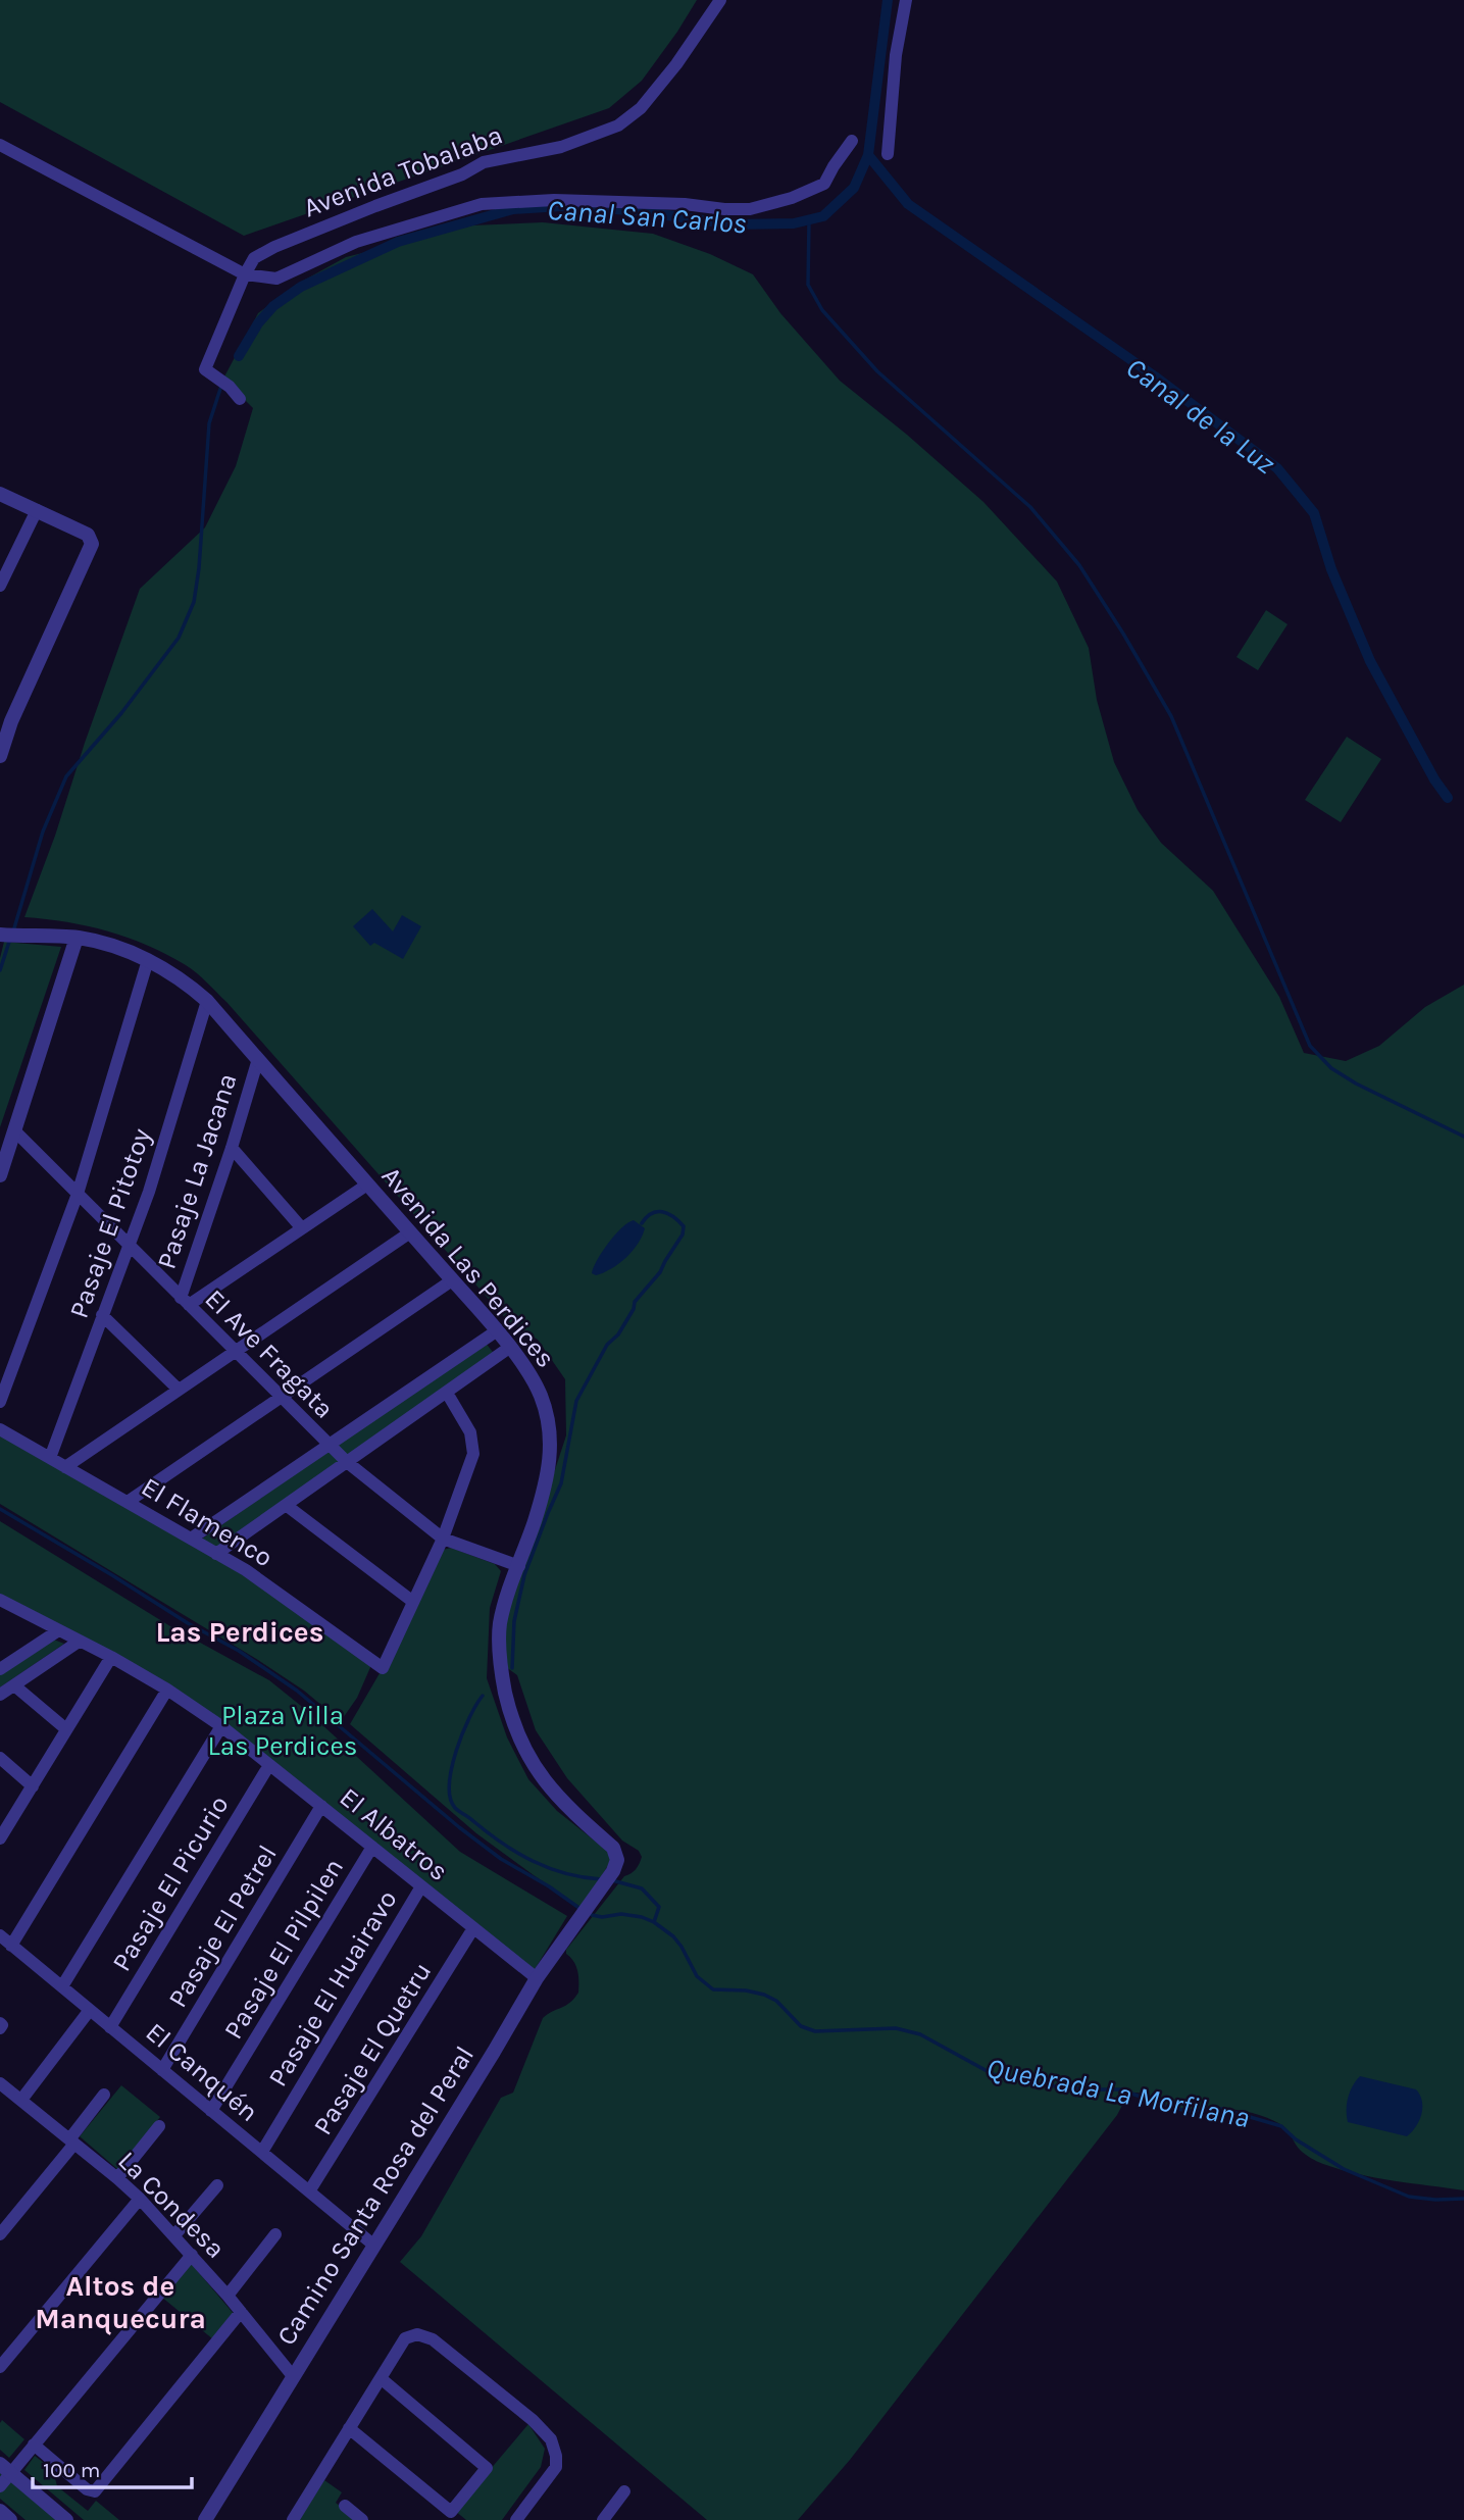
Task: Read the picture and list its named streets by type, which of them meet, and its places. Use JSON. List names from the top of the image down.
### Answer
{
  "streets": {
    "street": [
      "Avenida Tobalaba",
      "Pasaje La Jacana",
      "Pasaje El Pitotoy",
      "Avenida Las Perdices",
      "El Ave Fragata",
      "El Flamenco",
      "El Albatros",
      "Pasaje El Picurio",
      "Pasaje El Petrel",
      "Pasaje El Pilpilen",
      "Pasaje El Huairavo",
      "Pasaje El Quetru",
      "El Canquén",
      "Camino Santa Rosa del Peral",
      "La Condesa"
    ]
  },
  "crossings": [
    ["Pasaje La Jacana", "Avenida Las Perdices"],
    ["Pasaje La Jacana", "El Ave Fragata"],
    ["Pasaje El Pitotoy", "Avenida Las Perdices"],
    ["Pasaje El Pitotoy", "El Ave Fragata"],
    ["Pasaje El Pitotoy", "El Flamenco"],
    ["Avenida Las Perdices", "El Ave Fragata"],
    ["Avenida Las Perdices", "Camino Santa Rosa del Peral"],
    ["El Albatros", "Pasaje El Picurio"],
    ["El Albatros", "Pasaje El Petrel"],
    ["El Albatros", "Pasaje El Pilpilen"],
    ["El Albatros", "Pasaje El Huairavo"],
    ["El Albatros", "Pasaje El Quetru"],
    ["El Albatros", "Camino Santa Rosa del Peral"],
    ["Pasaje El Picurio", "El Canquén"],
    ["Pasaje El Petrel", "El Canquén"],
    ["Pasaje El Pilpilen", "El Canquén"],
    ["Pasaje El Huairavo", "El Canquén"],
    ["Pasaje El Quetru", "El Canquén"],
    ["El Canquén", "Camino Santa Rosa del Peral"],
    ["Camino Santa Rosa del Peral", "La Condesa"]
  ],
  "districts": ["Las Perdices", "Altos de Manquecura"],
  "water": ["Canal San Carlos", "Canal de la Luz", "Quebrada La Morfilana"],
  "parks": ["Plaza Villa Las Perdices"],
  "scale_bar": "100 m"
}
